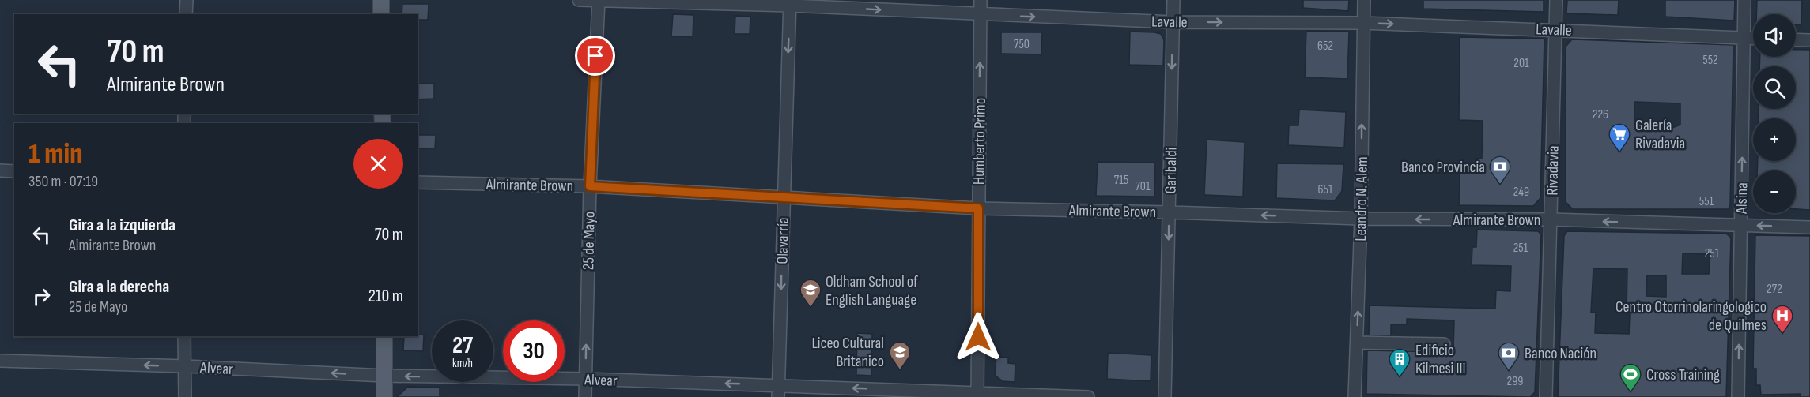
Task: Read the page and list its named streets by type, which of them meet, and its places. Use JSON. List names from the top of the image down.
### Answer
{
  "streets": {
    "street": [
      "Lavalle",
      "Humberto Primo",
      "Garibaldi",
      "Rivadavia",
      "Almirante Brown",
      "Alsina",
      "Leandro N. Alem",
      "25 de Mayo",
      "Olavarría",
      "Alvear"
    ]
  },
  "crossings": [
    ["Lavalle", "Humberto Primo"],
    ["Lavalle", "Garibaldi"],
    ["Lavalle", "Rivadavia"],
    ["Lavalle", "Alsina"],
    ["Lavalle", "Leandro N. Alem"],
    ["Lavalle", "25 de Mayo"],
    ["Lavalle", "Olavarría"],
    ["Humberto Primo", "Almirante Brown"],
    ["Humberto Primo", "Alvear"],
    ["Garibaldi", "Almirante Brown"],
    ["Rivadavia", "Almirante Brown"],
    ["Almirante Brown", "Alsina"],
    ["Almirante Brown", "Leandro N. Alem"],
    ["Almirante Brown", "25 de Mayo"],
    ["Almirante Brown", "Olavarría"],
    ["25 de Mayo", "Alvear"],
    ["Olavarría", "Alvear"]
  ],
  "one_way": [
    "Lavalle",
    "Humberto Primo",
    "Garibaldi",
    "Almirante Brown",
    "Alsina",
    "Leandro N. Alem",
    "25 de Mayo",
    "Olavarría",
    "Alvear"
  ],
  "places": {
    "supermarket": ["Galería Rivadavia"],
    "bank": ["Banco Provincia", "Banco Nación"],
    "school or university": ["Oldham School of English Language", "Liceo Cultural Britanico"],
    "hospital": ["Centro Otorrinolaringologico de Quilmes"],
    "building": ["Edificio Kilmesi III"],
    "sports": ["Cross Training"]
  },
  "house_numbers": [
    "750",
    "652",
    "552",
    "201",
    "226",
    "715",
    "701",
    "651",
    "249",
    "551",
    "251",
    "251",
    "272",
    "299"
  ],
  "page": {
    "map_buttons": ["+", "−"],
    "turn": ["70 m", "Almirante Brown"],
    "heading": ["1 min", "350 m · 07:19"],
    "list": [
      {
        "name": "Gira a la izquierda",
        "note": "Almirante Brown",
        "value": "70 m"
      },
      {
        "name": "Gira a la derecha",
        "note": "25 de Mayo",
        "value": "210 m"
      }
    ],
    "speed": "27 km/h",
    "limit": "30"
  }
}
